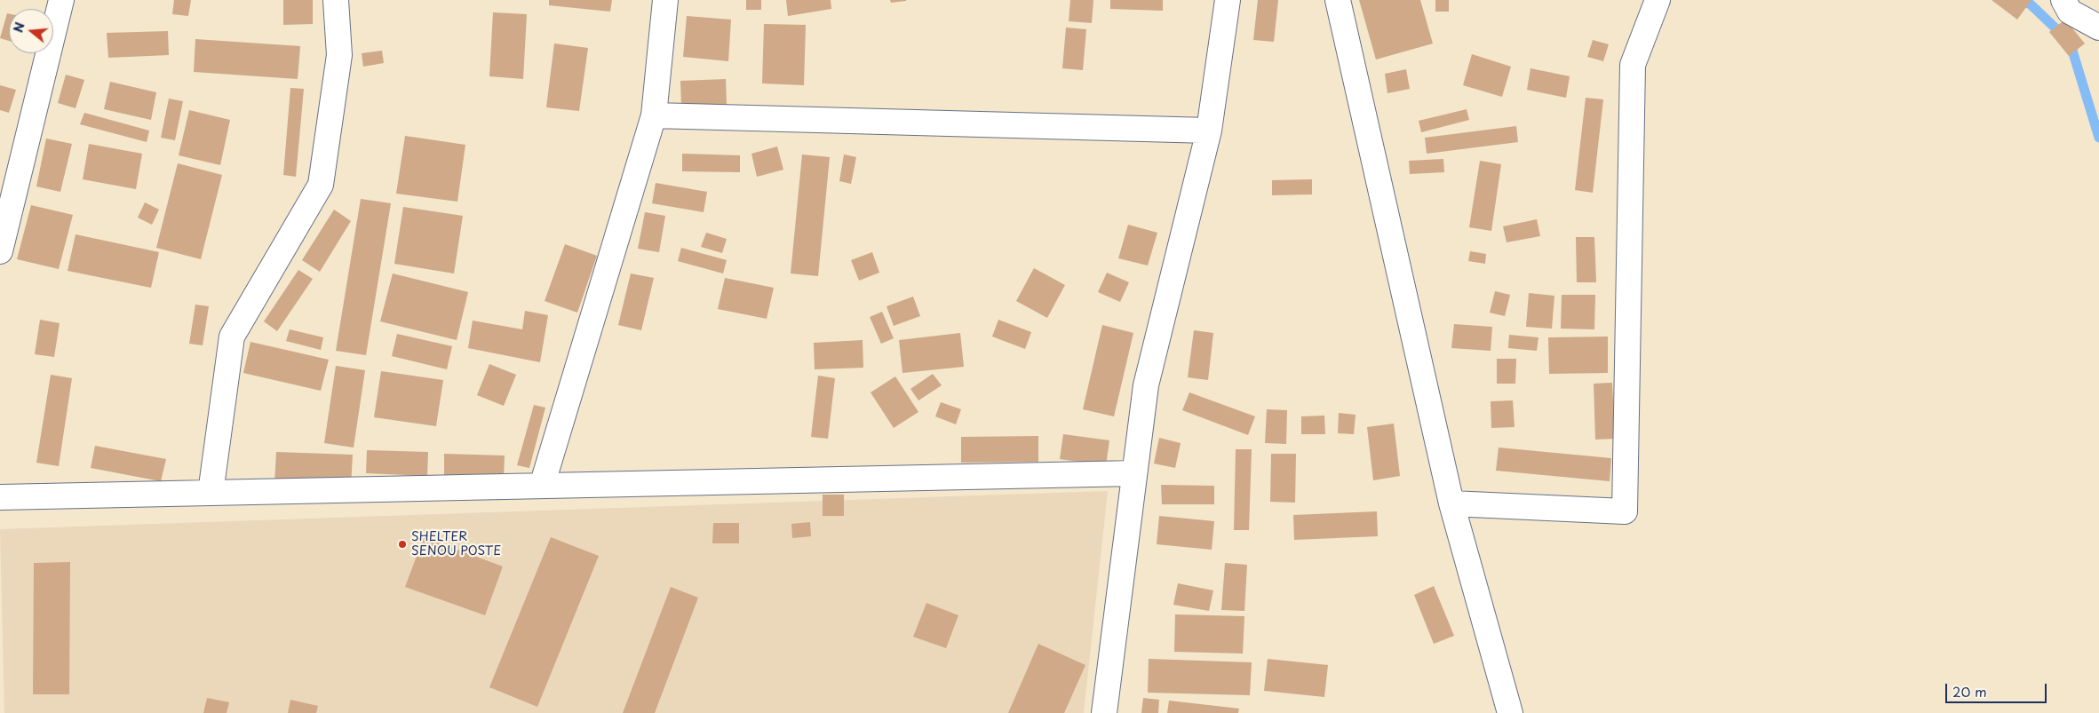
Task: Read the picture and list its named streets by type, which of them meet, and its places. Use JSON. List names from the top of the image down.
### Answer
{
  "places": ["SHELTER SENOU POSTE"],
  "scale_bar": "20 m",
  "north": "left"
}
